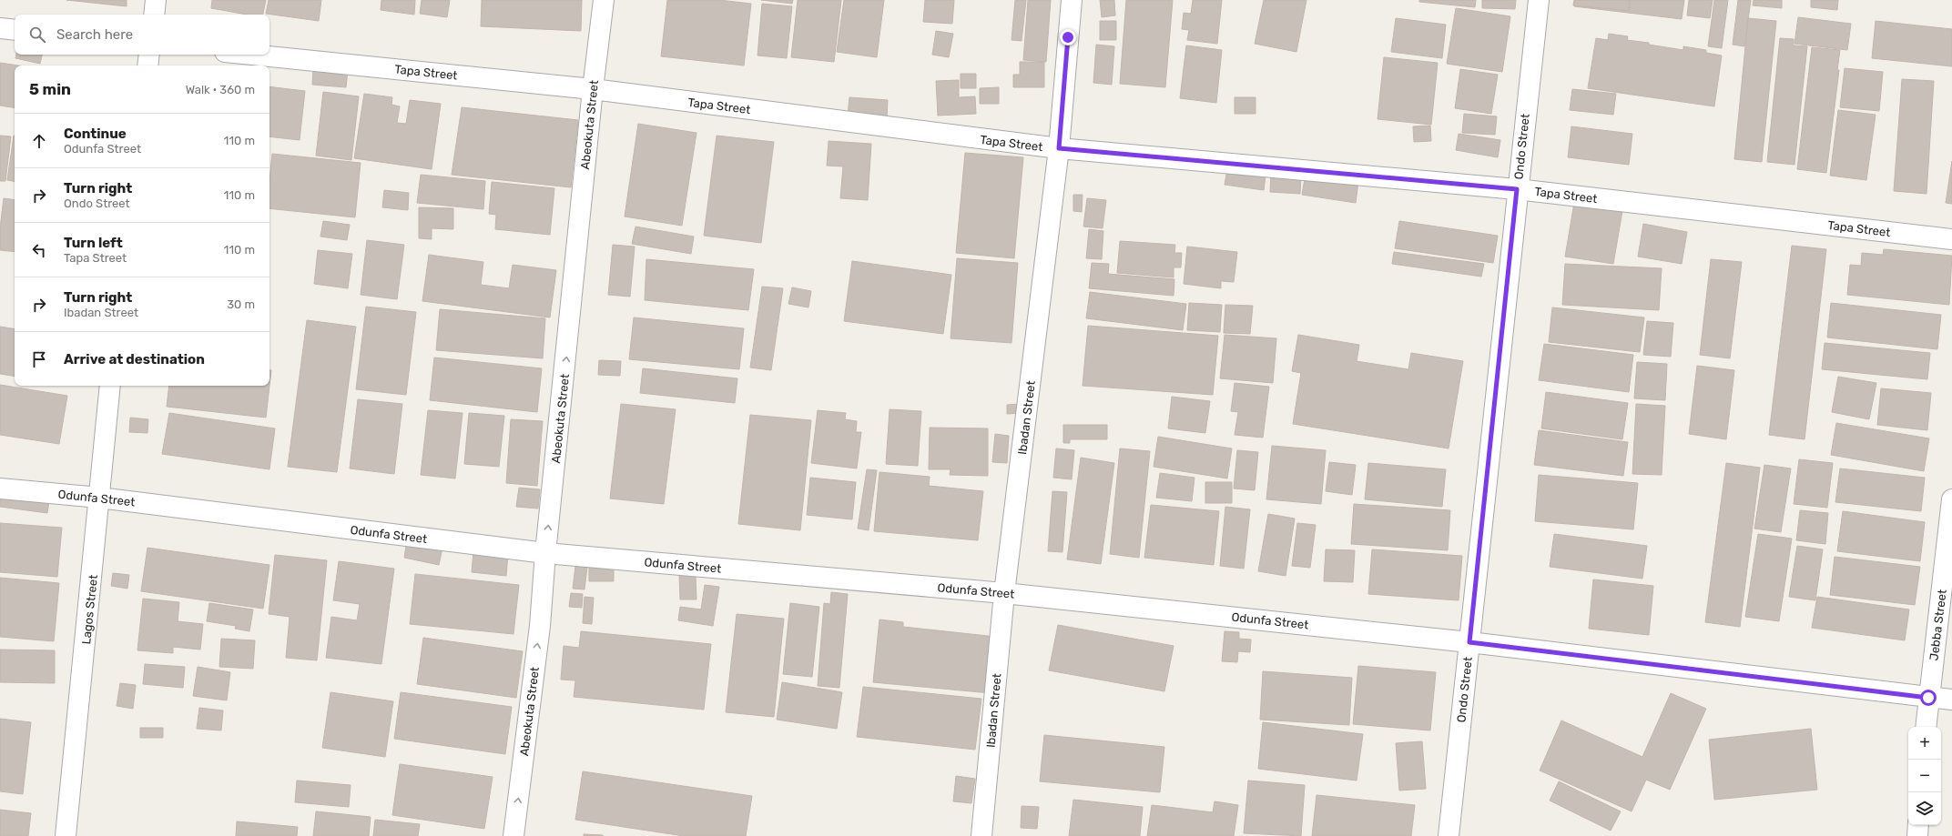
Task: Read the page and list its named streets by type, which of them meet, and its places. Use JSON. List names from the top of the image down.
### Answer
{
  "streets": {
    "street": [
      "Tapa Street",
      "Abeokuta Street",
      "Ondo Street",
      "Ibadan Street",
      "Odunfa Street",
      "Lagos Street",
      "Jebba Street"
    ]
  },
  "crossings": [
    ["Tapa Street", "Abeokuta Street"],
    ["Tapa Street", "Ondo Street"],
    ["Tapa Street", "Ibadan Street"],
    ["Abeokuta Street", "Odunfa Street"],
    ["Ondo Street", "Odunfa Street"],
    ["Ibadan Street", "Odunfa Street"],
    ["Odunfa Street", "Lagos Street"],
    ["Odunfa Street", "Jebba Street"]
  ],
  "one_way": ["Abeokuta Street"],
  "page": {
    "search": "Search here",
    "heading": ["5 min", "Walk · 360 m"],
    "list": [
      ["Continue", "Odunfa Street", "110 m"],
      ["Turn right", "Ondo Street", "110 m"],
      ["Turn left", "Tapa Street", "110 m"],
      ["Turn right", "Ibadan Street", "30 m"],
      "Arrive at destination"
    ],
    "map_buttons": ["+", "−"]
  }
}
